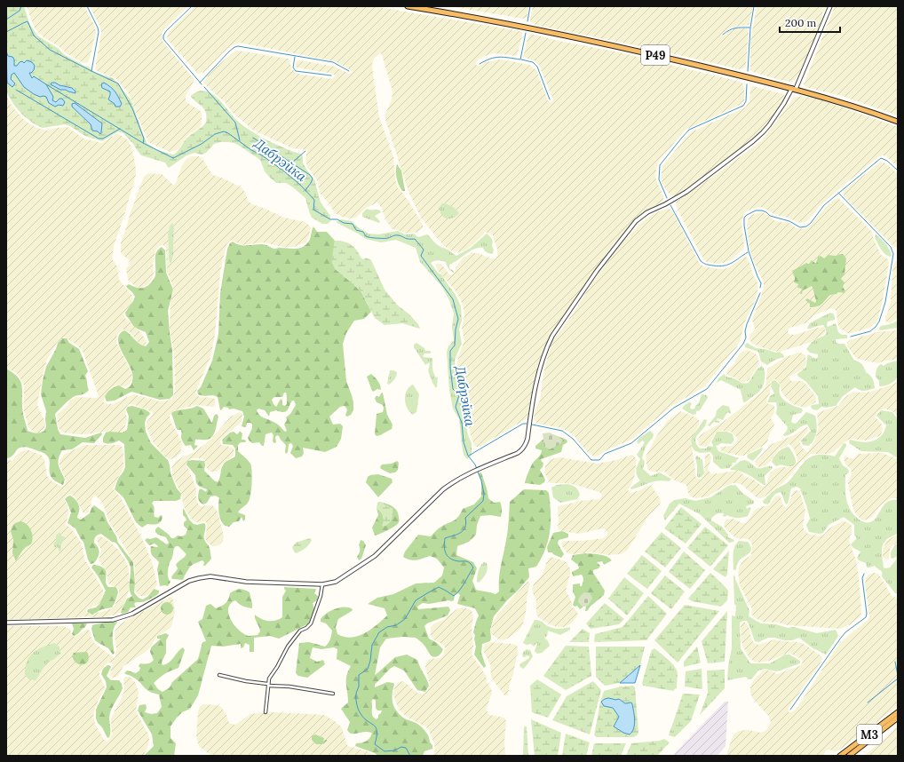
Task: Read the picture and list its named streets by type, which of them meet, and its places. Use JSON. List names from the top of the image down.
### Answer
{
  "streets": {
    "highway": ["Р49", "М3"]
  },
  "water": ["Дабрэйка"],
  "scale_bar": "200 m"
}
